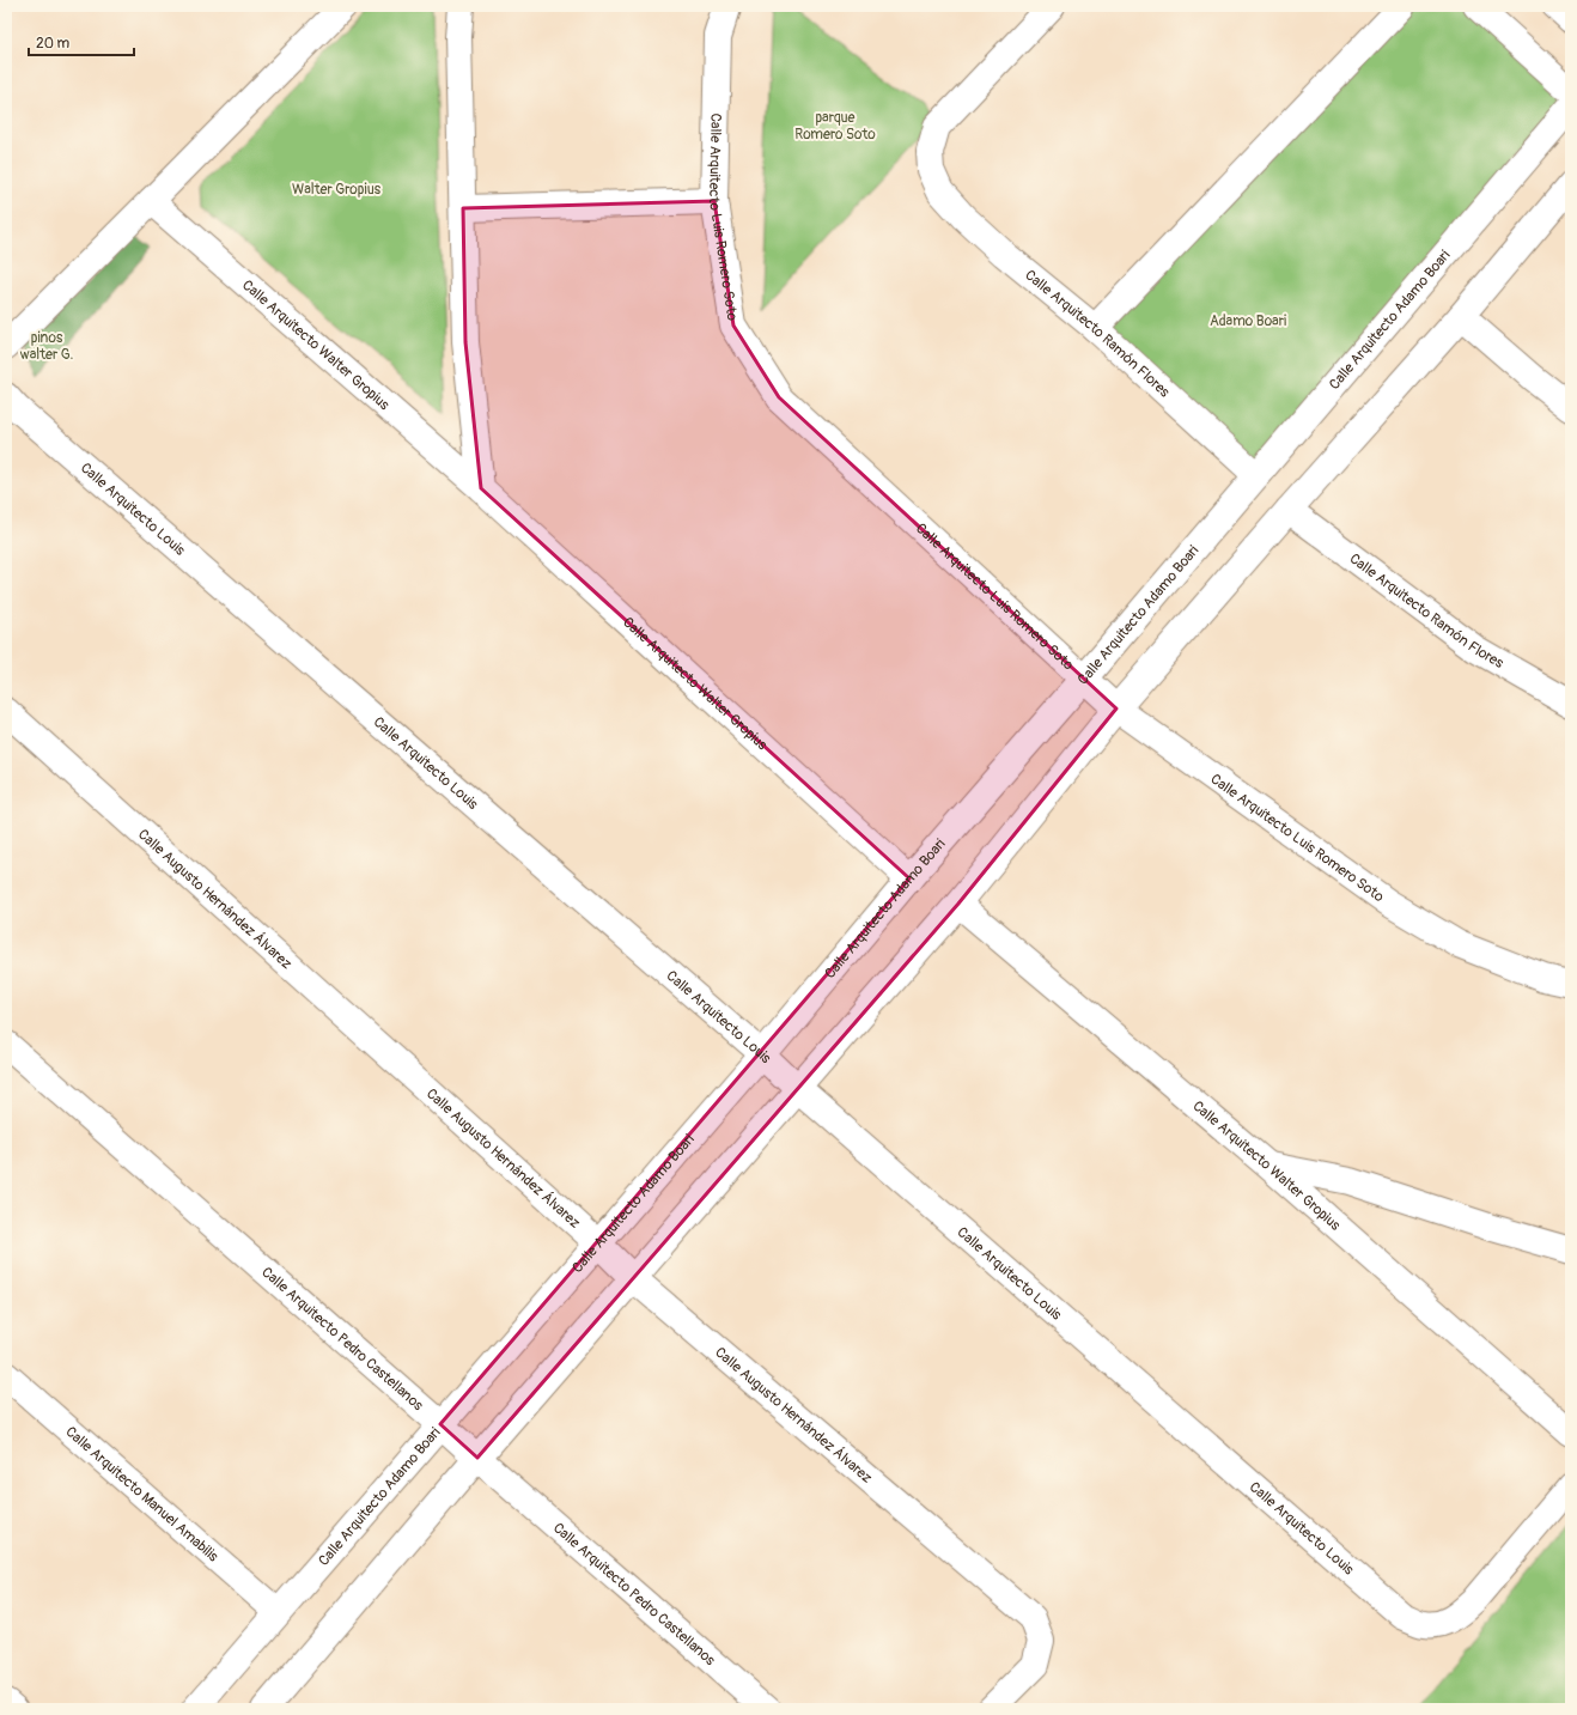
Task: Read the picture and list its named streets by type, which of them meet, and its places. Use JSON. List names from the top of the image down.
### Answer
{
  "streets": {
    "street": [
      "Calle Arquitecto Luis Romero Soto",
      "Calle Arquitecto Adamo Boari",
      "Calle Arquitecto Ramón Flores",
      "Calle Arquitecto Walter Gropius",
      "Calle Arquitecto Louis",
      "Calle Augusto Hernández Álvarez",
      "Calle Arquitecto Pedro Castellanos",
      "Calle Arquitecto Manuel Amabilis"
    ]
  },
  "crossings": [
    ["Calle Arquitecto Luis Romero Soto", "Calle Arquitecto Adamo Boari"],
    ["Calle Arquitecto Adamo Boari", "Calle Arquitecto Ramón Flores"],
    ["Calle Arquitecto Adamo Boari", "Calle Arquitecto Walter Gropius"],
    ["Calle Arquitecto Adamo Boari", "Calle Arquitecto Louis"],
    ["Calle Arquitecto Adamo Boari", "Calle Augusto Hernández Álvarez"],
    ["Calle Arquitecto Adamo Boari", "Calle Arquitecto Pedro Castellanos"],
    ["Calle Arquitecto Adamo Boari", "Calle Arquitecto Manuel Amabilis"]
  ],
  "parks": [
    "parque Romero Soto",
    "Walter Gropius",
    "Adamo Boari",
    "pinos walter G."
  ],
  "scale_bar": "20 m"
}
